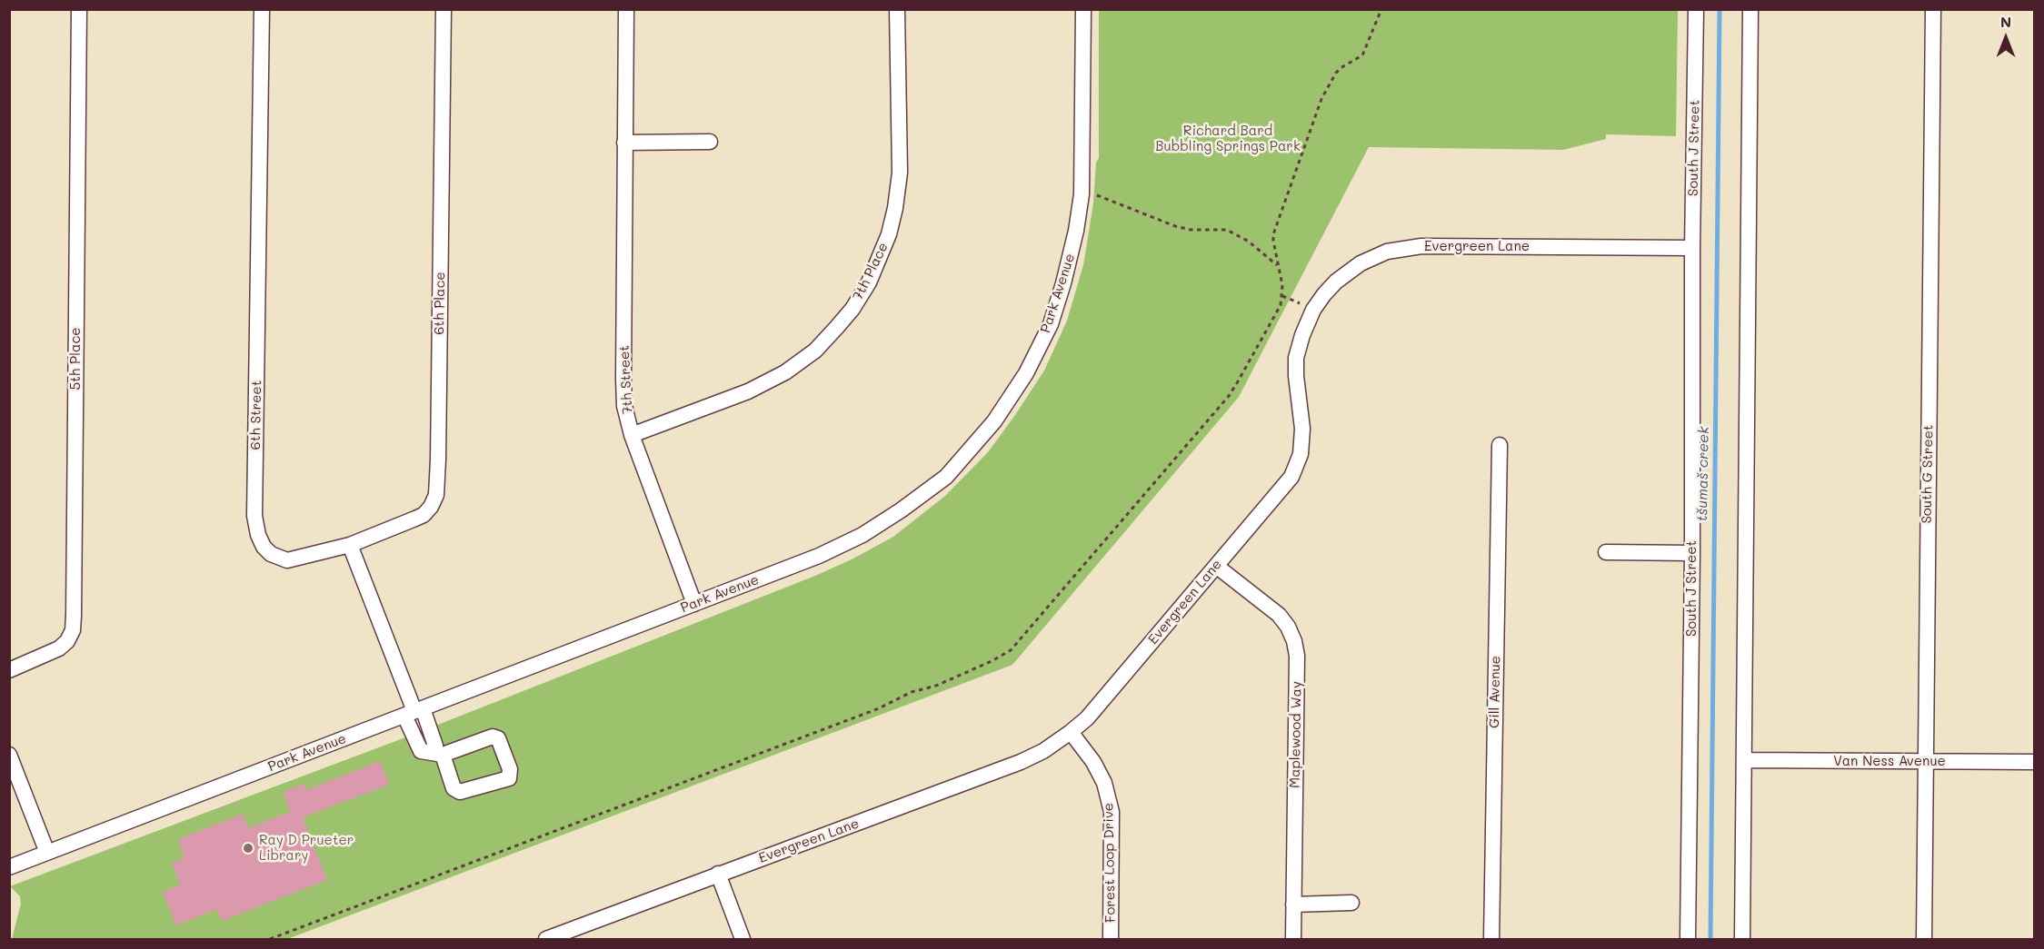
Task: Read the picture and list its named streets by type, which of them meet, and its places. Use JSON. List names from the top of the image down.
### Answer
{
  "streets": {
    "street": [
      "South J Street",
      "Evergreen Lane",
      "7th Place",
      "Park Avenue",
      "6th Place",
      "5th Place",
      "7th Street",
      "6th Street",
      "South G Street",
      "Gill Avenue",
      "Maplewood Way",
      "Van Ness Avenue",
      "Forest Loop Drive"
    ]
  },
  "crossings": [
    ["South J Street", "Evergreen Lane"],
    ["Evergreen Lane", "Maplewood Way"],
    ["Evergreen Lane", "Forest Loop Drive"],
    ["7th Place", "7th Street"],
    ["Park Avenue", "7th Street"],
    ["6th Place", "6th Street"],
    ["South G Street", "Van Ness Avenue"]
  ],
  "water": ["tšumaš creek"],
  "parks": ["Richard Bard Bubbling Springs Park"],
  "places": ["Ray D Prueter Library"],
  "north": "top"
}
